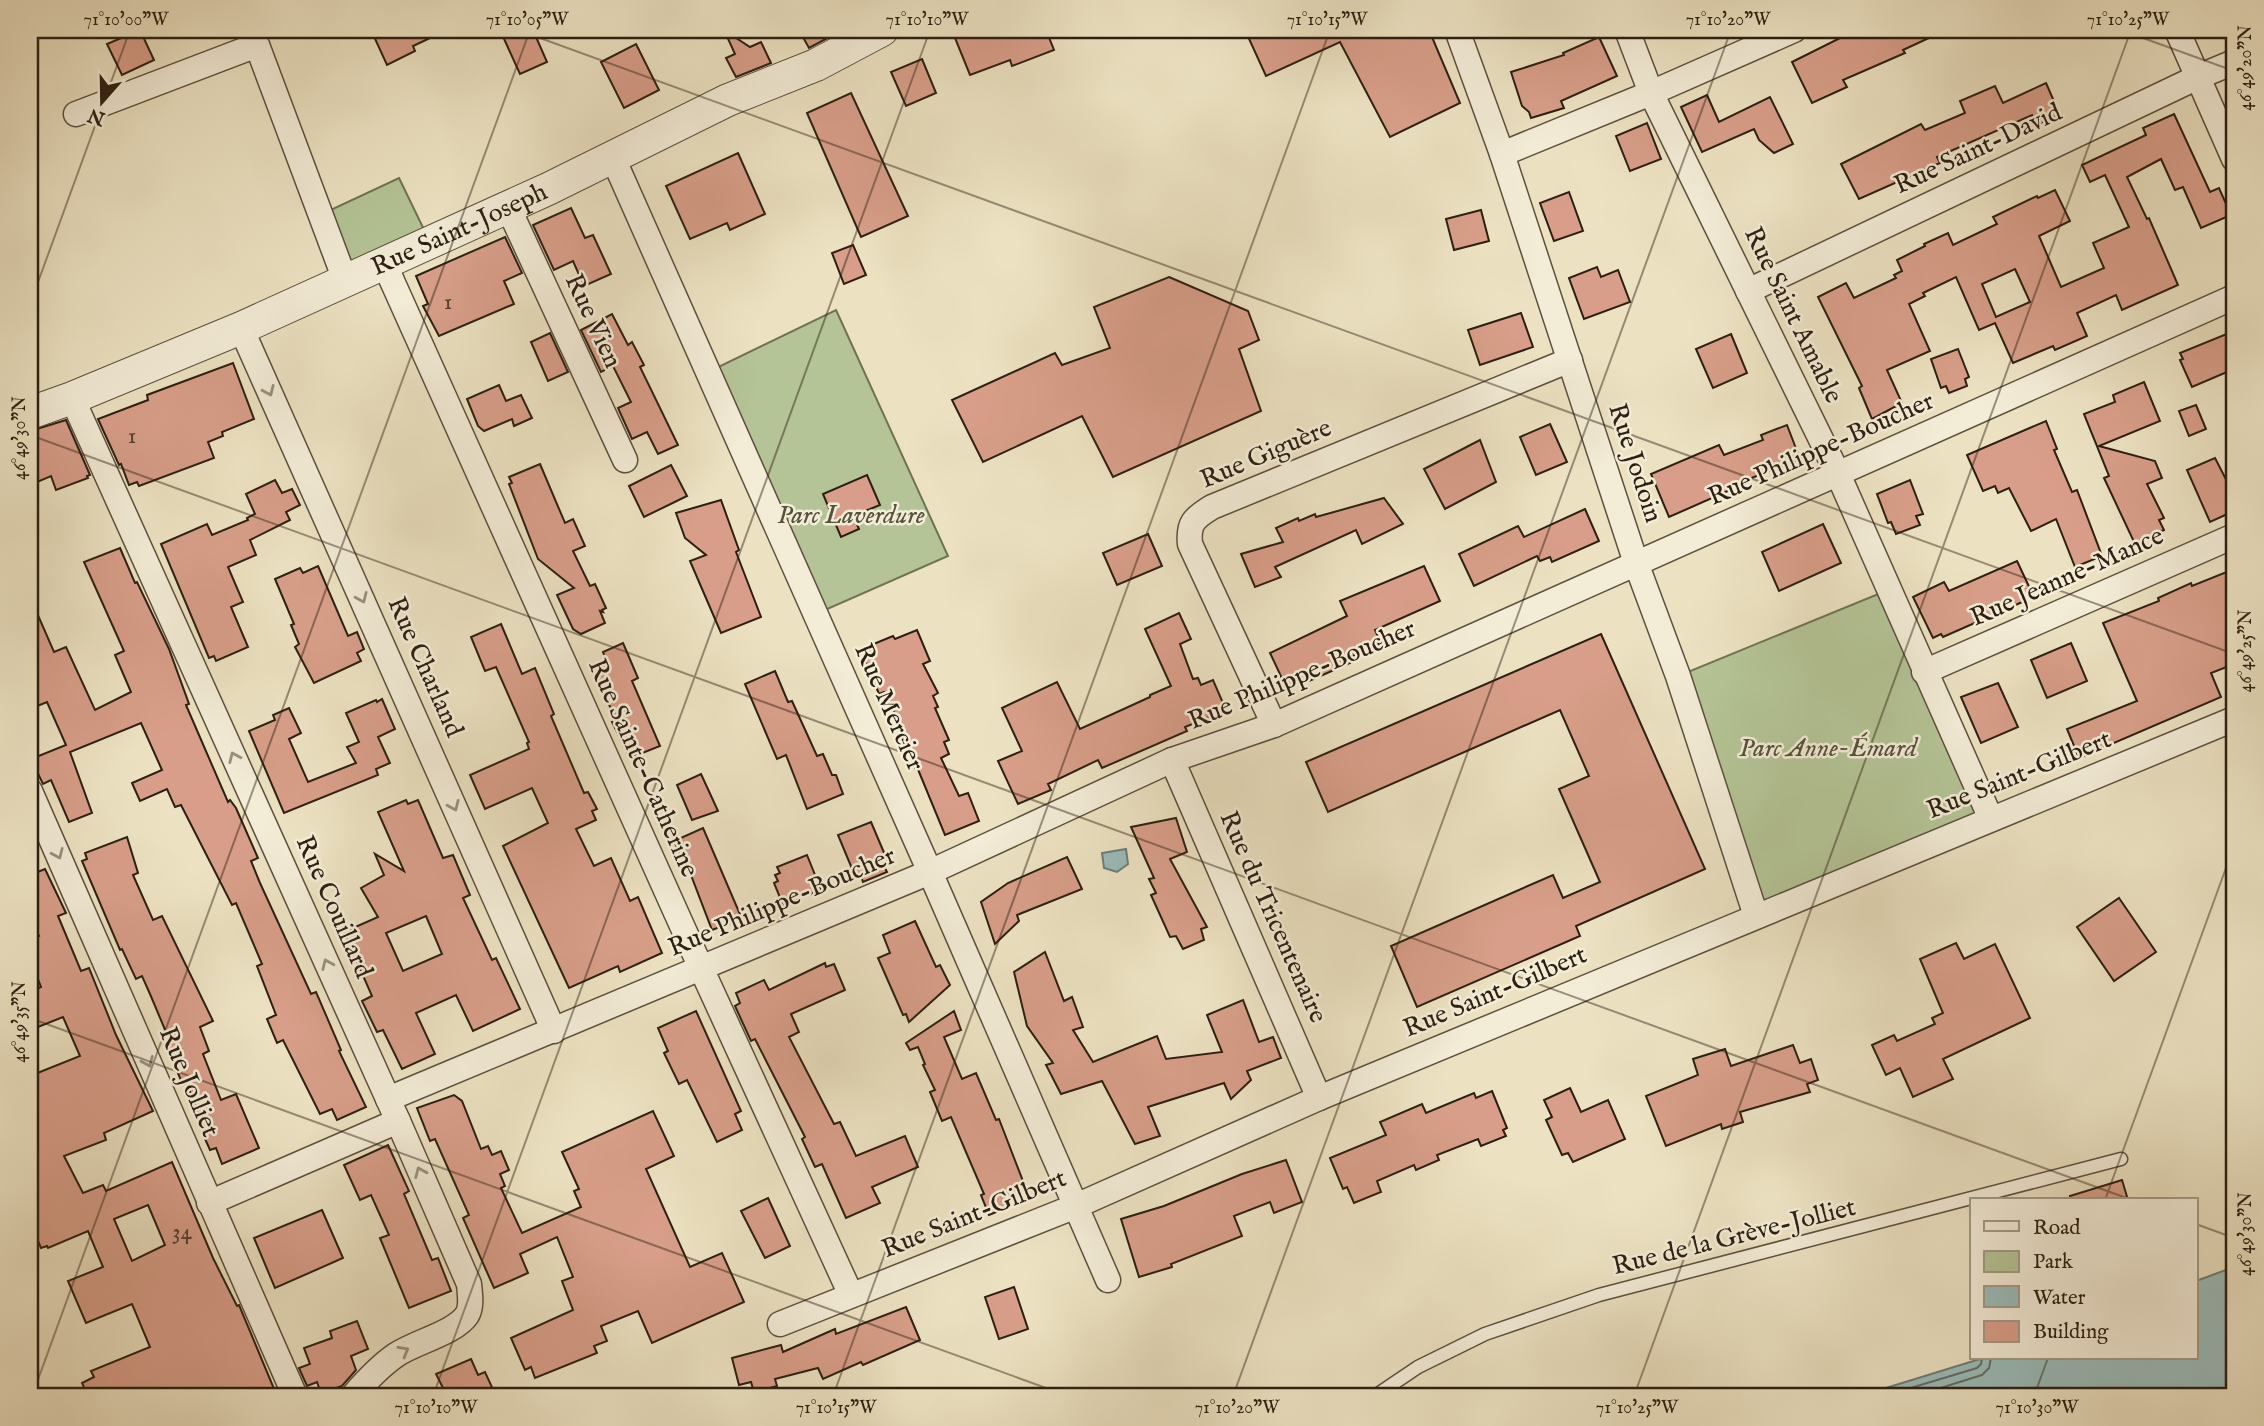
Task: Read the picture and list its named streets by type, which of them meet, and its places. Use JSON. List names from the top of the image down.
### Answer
{
  "streets": {
    "street": [
      "Rue Saint-David",
      "Rue Saint-Joseph",
      "Rue Saint Amable",
      "Rue Vien",
      "Rue Philippe-Boucher",
      "Rue Giguère",
      "Rue Jodoin",
      "Rue Jeanne-Mance",
      "Rue Charland",
      "Rue Mercier",
      "Rue Sainte-Catherine",
      "Rue Saint-Gilbert",
      "Rue Couillard",
      "Rue du Tricentenaire",
      "Rue Jolliet"
    ],
    "lane": ["Rue de la Grève-Jolliet"]
  },
  "crossings": [
    ["Rue Saint-David", "Rue Saint Amable"],
    ["Rue Saint-Joseph", "Rue Vien"],
    ["Rue Saint-Joseph", "Rue Charland"],
    ["Rue Saint-Joseph", "Rue Mercier"],
    ["Rue Saint-Joseph", "Rue Sainte-Catherine"],
    ["Rue Saint-Joseph", "Rue Couillard"],
    ["Rue Saint Amable", "Rue Philippe-Boucher"],
    ["Rue Saint Amable", "Rue Jeanne-Mance"],
    ["Rue Saint Amable", "Rue Saint-Gilbert"],
    ["Rue Philippe-Boucher", "Rue Giguère"],
    ["Rue Philippe-Boucher", "Rue Jodoin"],
    ["Rue Philippe-Boucher", "Rue Charland"],
    ["Rue Philippe-Boucher", "Rue Mercier"],
    ["Rue Philippe-Boucher", "Rue Sainte-Catherine"],
    ["Rue Philippe-Boucher", "Rue Couillard"],
    ["Rue Philippe-Boucher", "Rue du Tricentenaire"],
    ["Rue Philippe-Boucher", "Rue Jolliet"],
    ["Rue Giguère", "Rue Jodoin"],
    ["Rue Jodoin", "Rue Saint-Gilbert"],
    ["Rue Mercier", "Rue Saint-Gilbert"],
    ["Rue Sainte-Catherine", "Rue Saint-Gilbert"],
    ["Rue Saint-Gilbert", "Rue du Tricentenaire"]
  ],
  "one_way": ["Rue Charland", "Rue Couillard", "Rue Jolliet"],
  "parks": ["Parc Laverdure", "Parc Anne-Émard"],
  "house_numbers": ["1", "1", "34"],
  "legend": [
    "Road",
    "Park",
    "Water",
    "Building"
  ],
  "north": "bottom",
  "coordinates": [
    "71°10'00\"W",
    "71°10'05\"W",
    "71°10'10\"W",
    "71°10'15\"W",
    "71°10'20\"W",
    "71°10'25\"W",
    "46°49'20\"N",
    "46°49'30\"N",
    "46°49'25\"N",
    "46°49'35\"N",
    "71°10'30\"W"
  ]
}
